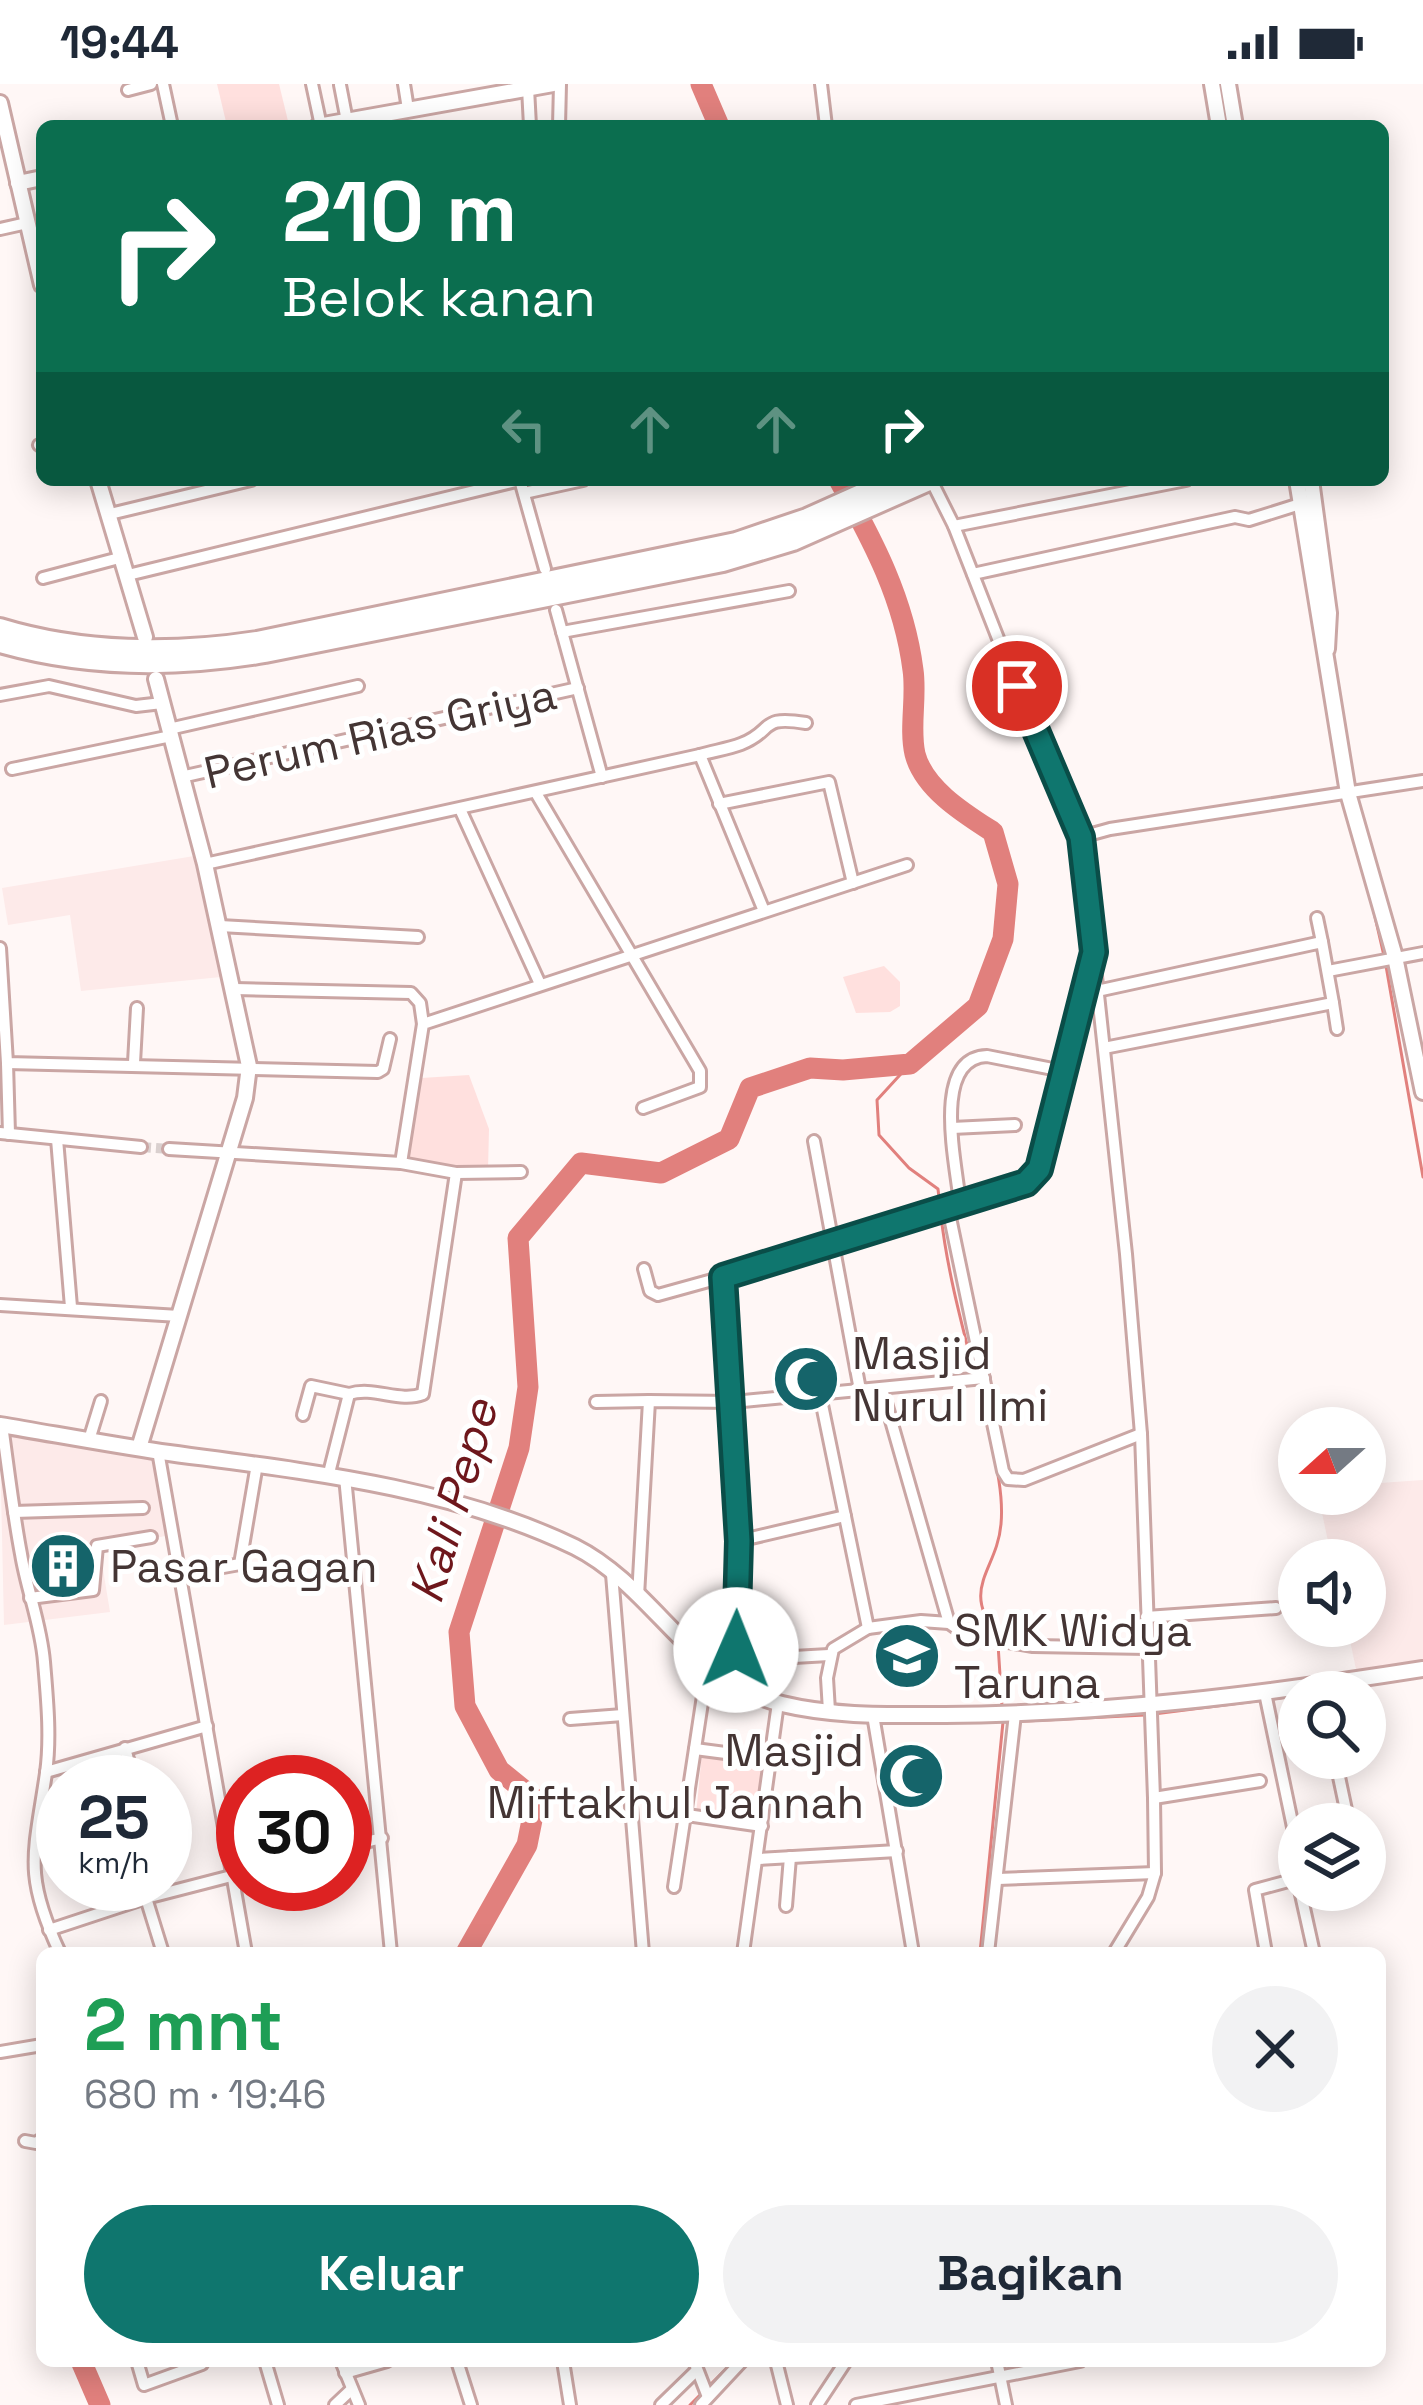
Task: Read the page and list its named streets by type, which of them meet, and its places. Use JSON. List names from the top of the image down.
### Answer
{
  "streets": {
    "street": ["Perum Rias Griya"]
  },
  "water": ["Kali Pepe"],
  "places": {
    "mosque": ["Masjid Nurul Ilmi", "Masjid Miftakhul Jannah"],
    "building": ["Pasar Gagan"],
    "school or university": ["SMK Widya Taruna"]
  },
  "north": "left",
  "page": {
    "status": "19:44",
    "turn": ["210 m", "Belok kanan"],
    "speed": "25 km/h",
    "limit": "30",
    "heading": ["2 mnt", "680 m · 19:46"],
    "buttons": ["Keluar", "Bagikan"]
  }
}
